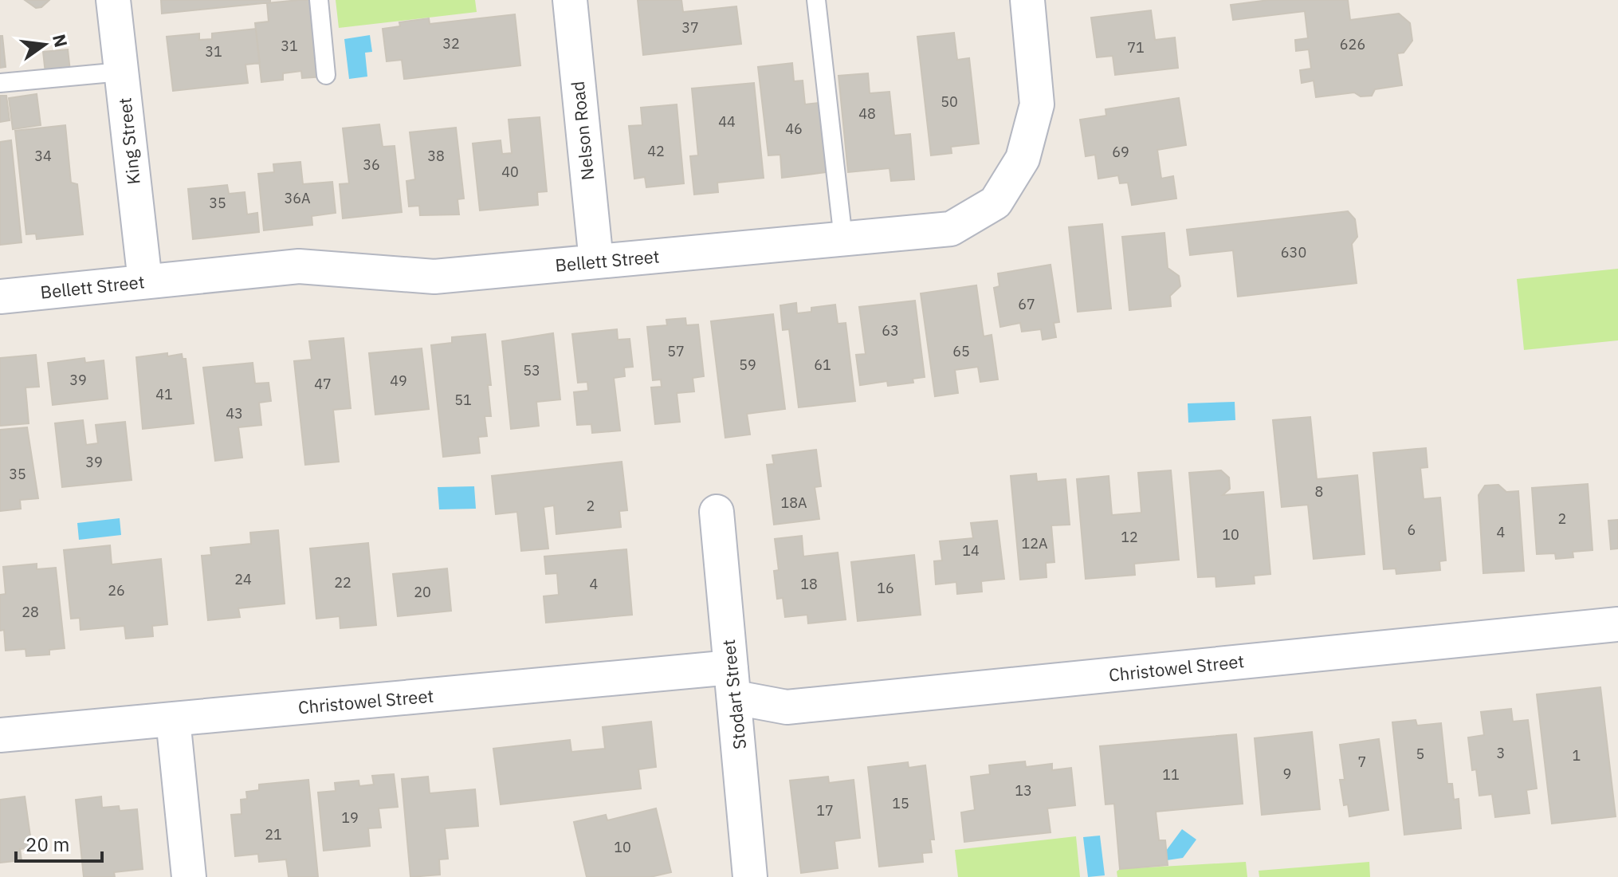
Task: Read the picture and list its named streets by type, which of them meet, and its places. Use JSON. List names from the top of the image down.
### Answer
{
  "streets": {
    "street": [
      "Nelson Road",
      "King Street",
      "Bellett Street",
      "Christowel Street",
      "Stodart Street"
    ]
  },
  "crossings": [
    ["Nelson Road", "Bellett Street"],
    ["King Street", "Bellett Street"],
    ["Christowel Street", "Stodart Street"]
  ],
  "house_numbers": [
    "37",
    "32",
    "626",
    "31",
    "71",
    "31",
    "50",
    "48",
    "44",
    "46",
    "42",
    "69",
    "34",
    "38",
    "36",
    "40",
    "36A",
    "35",
    "630",
    "67",
    "63",
    "57",
    "65",
    "59",
    "61",
    "53",
    "39",
    "49",
    "47",
    "41",
    "51",
    "43",
    "39",
    "35",
    "8",
    "18A",
    "2",
    "2",
    "6",
    "4",
    "10",
    "12",
    "12A",
    "14",
    "24",
    "22",
    "4",
    "18",
    "16",
    "26",
    "20",
    "28",
    "3",
    "5",
    "1",
    "7",
    "9",
    "11",
    "13",
    "15",
    "17",
    "19",
    "21",
    "10"
  ],
  "scale_bar": "20 m",
  "north": "right"
}
